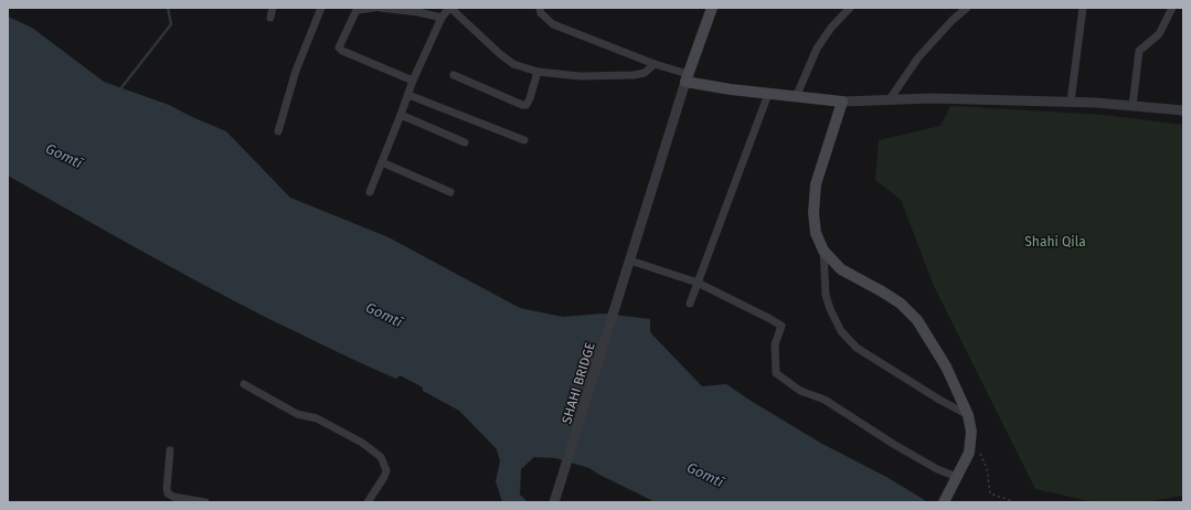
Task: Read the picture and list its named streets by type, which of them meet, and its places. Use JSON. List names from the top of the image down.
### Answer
{
  "streets": {
    "street": ["SHAHI BRIDGE"]
  },
  "water": ["Gomtī"],
  "parks": ["Shahi Qila"]
}
